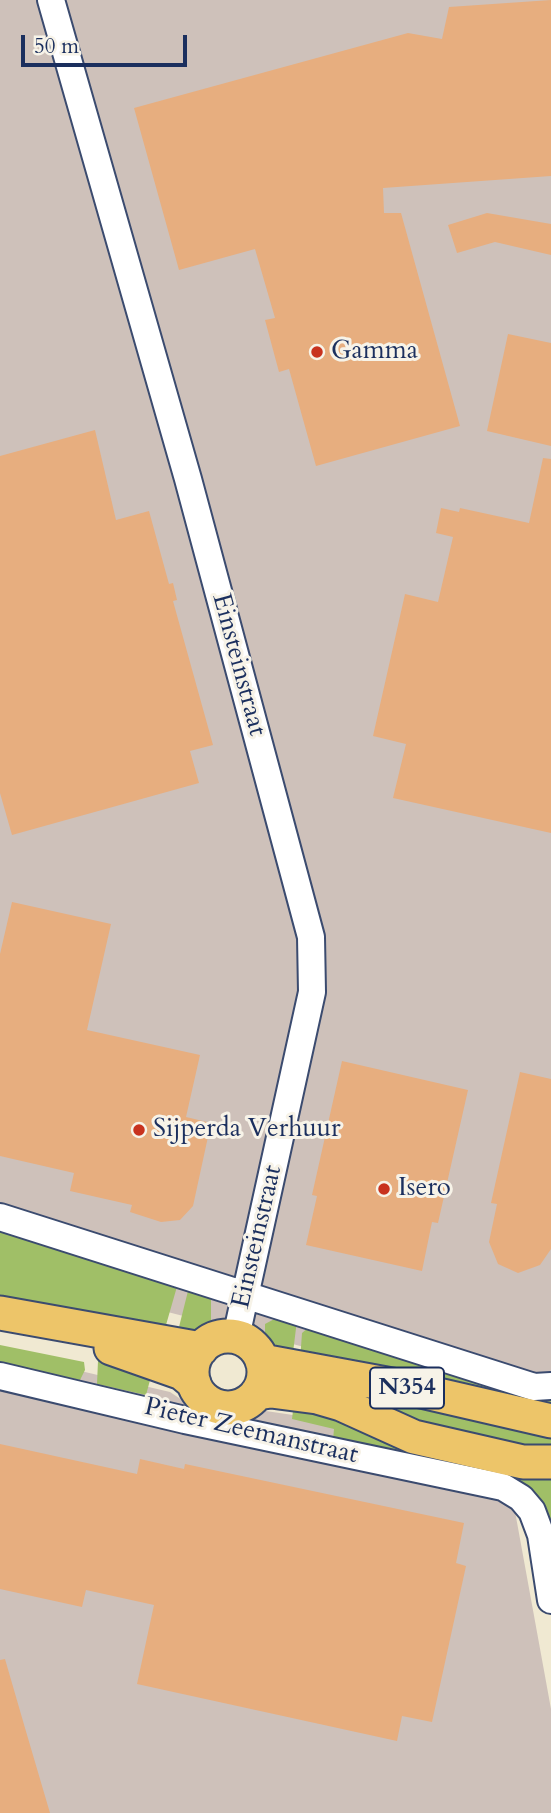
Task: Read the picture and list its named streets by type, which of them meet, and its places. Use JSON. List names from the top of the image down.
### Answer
{
  "streets": {
    "main road": ["N354"],
    "street": ["Einsteinstraat", "Pieter Zeemanstraat"]
  },
  "crossings": [
    ["Einsteinstraat", "N354"]
  ],
  "places": ["Gamma", "Sijperda Verhuur", "Isero"],
  "scale_bar": "50 m"
}
